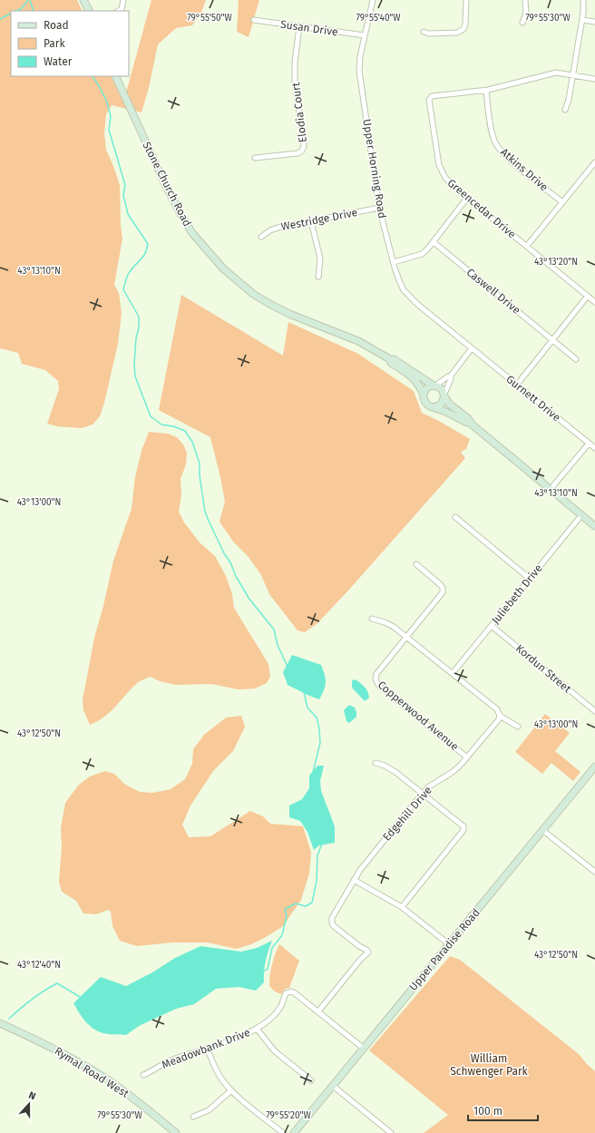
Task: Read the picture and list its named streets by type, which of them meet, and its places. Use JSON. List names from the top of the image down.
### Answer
{
  "streets": {
    "main road": ["Stone Church Road", "Upper Paradise Road", "Rymal Road West"],
    "street": [
      "Susan Drive",
      "Elodia Court",
      "Upper Horning Road",
      "Atkins Drive",
      "Greencedar Drive",
      "Westridge Drive",
      "Caswell Drive",
      "Gurnett Drive",
      "Juliebeth Drive",
      "Kordun Street",
      "Copperwood Avenue",
      "Edgehill Drive",
      "Meadowbank Drive"
    ]
  },
  "crossings": [
    ["Susan Drive", "Elodia Court"],
    ["Susan Drive", "Upper Horning Road"],
    ["Upper Horning Road", "Westridge Drive"],
    ["Upper Horning Road", "Gurnett Drive"],
    ["Atkins Drive", "Greencedar Drive"],
    ["Juliebeth Drive", "Kordun Street"],
    ["Copperwood Avenue", "Edgehill Drive"],
    ["Edgehill Drive", "Meadowbank Drive"],
    ["Upper Paradise Road", "Meadowbank Drive"]
  ],
  "parks": ["William Schwenger Park"],
  "legend": ["Road", "Park", "Water"],
  "scale_bar": "100 m",
  "north": "top",
  "coordinates": [
    "79°55'50\"W",
    "79°55'40\"W",
    "79°55'30\"W",
    "43°13'20\"N",
    "43°13'10\"N",
    "43°13'00\"N",
    "43°12'50\"N",
    "43°12'40\"N",
    "79°55'20\"W"
  ]
}
